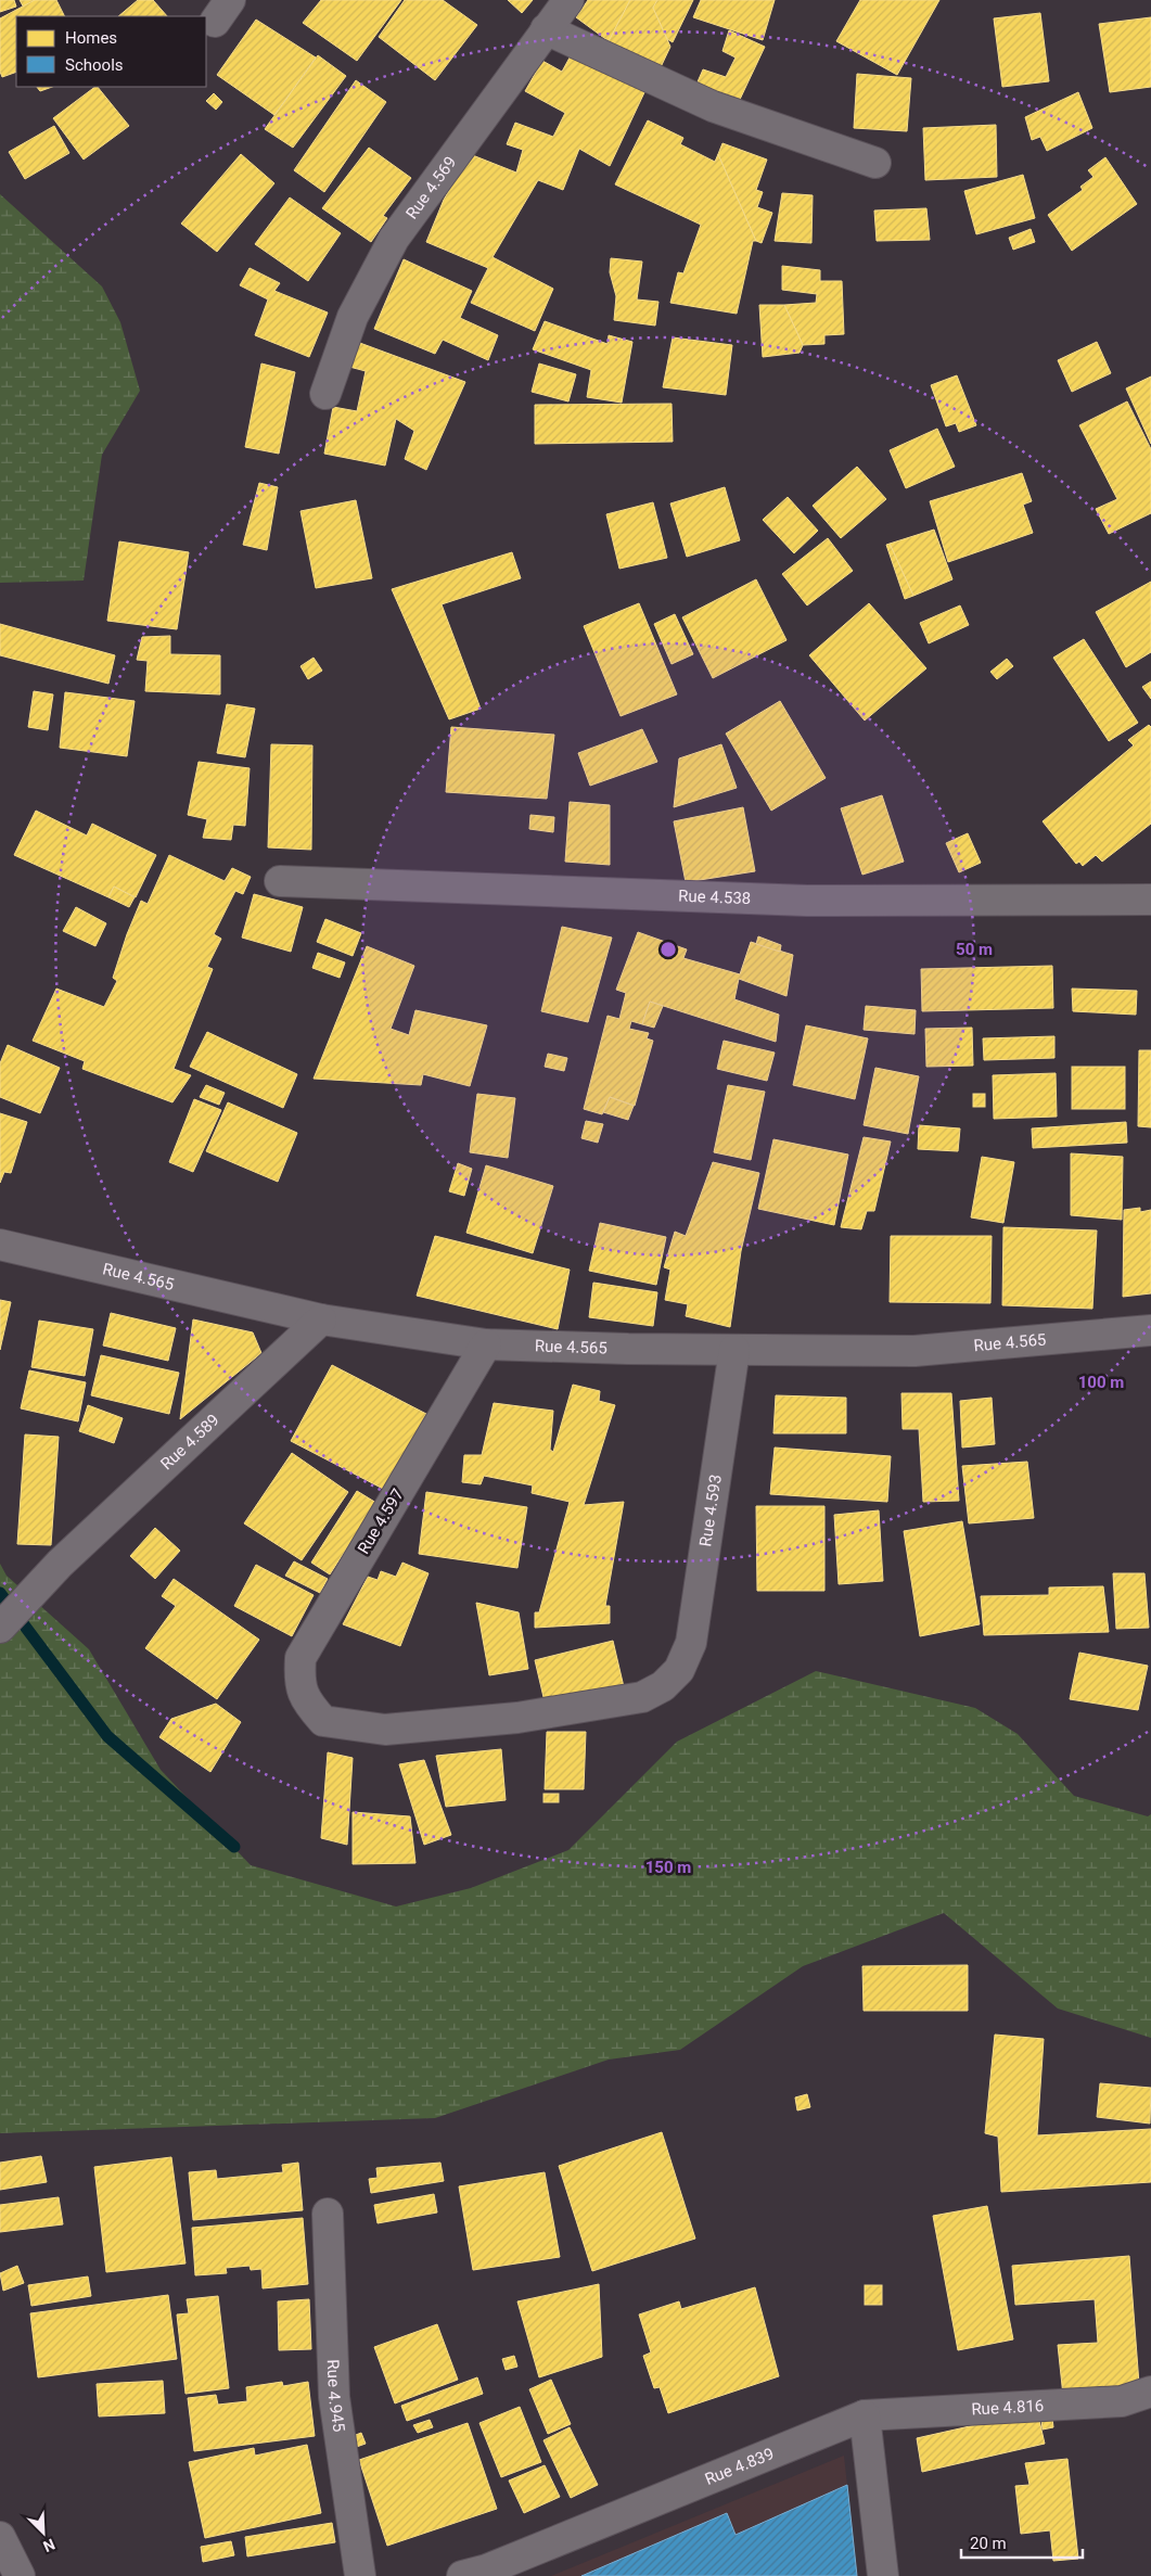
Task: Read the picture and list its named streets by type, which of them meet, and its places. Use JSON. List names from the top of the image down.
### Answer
{
  "streets": {
    "street": [
      "Rue 4.569",
      "Rue 4.538",
      "Rue 4.565",
      "Rue 4.589",
      "Rue 4.593",
      "Rue 4.597",
      "Rue 4.945",
      "Rue 4.816",
      "Rue 4.839"
    ]
  },
  "crossings": [
    ["Rue 4.565", "Rue 4.589"],
    ["Rue 4.565", "Rue 4.593"],
    ["Rue 4.565", "Rue 4.597"],
    ["Rue 4.593", "Rue 4.597"],
    ["Rue 4.816", "Rue 4.839"]
  ],
  "legend": ["Homes", "Schools"],
  "scale_bar": "20 m",
  "north": "bottom right",
  "rings": ["50 m", "100 m", "150 m"]
}
